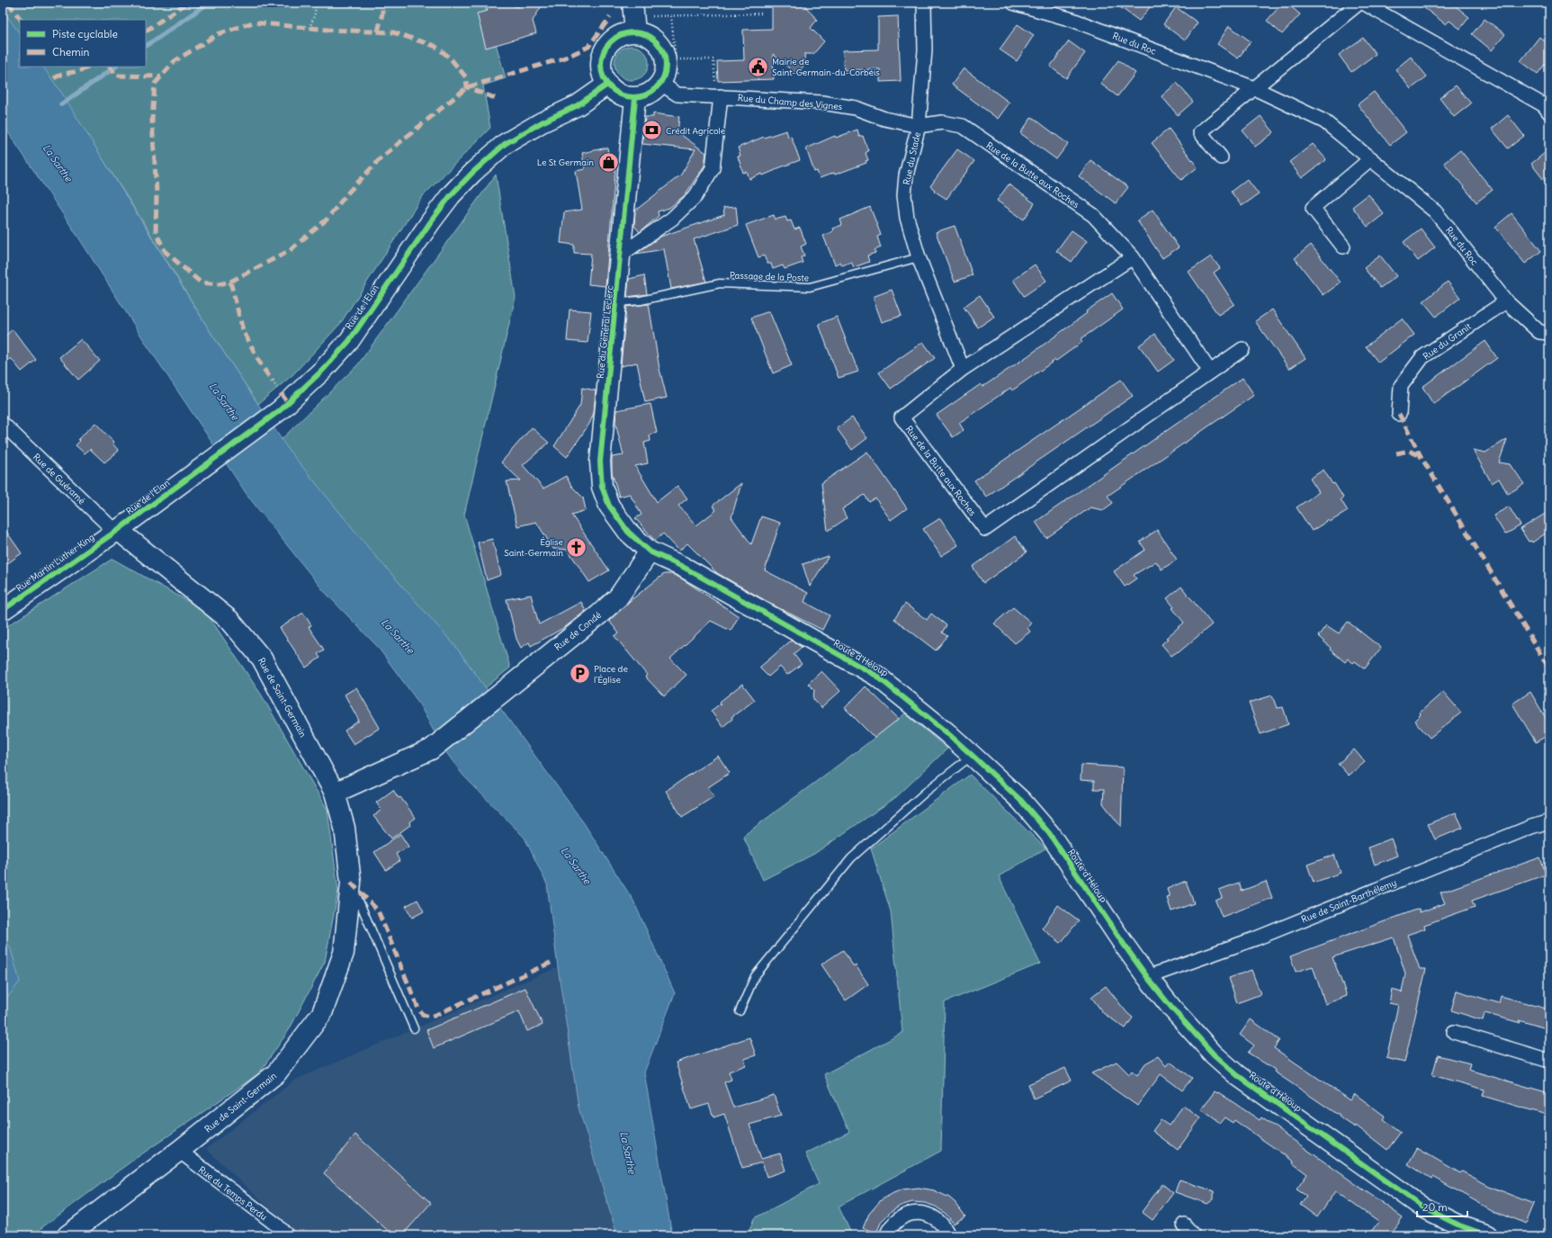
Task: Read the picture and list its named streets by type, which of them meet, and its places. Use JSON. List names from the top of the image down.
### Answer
{
  "streets": {
    "street": [
      "Rue du Roc",
      "Rue du Champ des Vignes",
      "Rue du Stade",
      "Rue de la Butte aux Roches",
      "Rue de l'Elan",
      "Rue du Général Leclerc",
      "Rue du Granit",
      "Rue de Guéramé",
      "Rue Martin Luther King",
      "Rue de Condé",
      "Route d'Héloup",
      "Rue de Saint-Germain",
      "Rue de Saint-Barthélemy",
      "Rue du Temps Perdu"
    ],
    "lane": ["Passage de la Poste"]
  },
  "crossings": [
    ["Rue du Roc", "Rue du Granit"],
    ["Rue du Champ des Vignes", "Rue du Stade"],
    ["Rue du Champ des Vignes", "Rue de la Butte aux Roches"],
    ["Rue du Champ des Vignes", "Rue de l'Elan"],
    ["Rue du Champ des Vignes", "Rue du Général Leclerc"],
    ["Rue du Stade", "Rue de la Butte aux Roches"],
    ["Rue du Stade", "Passage de la Poste"],
    ["Passage de la Poste", "Rue du Général Leclerc"],
    ["Rue de l'Elan", "Rue du Général Leclerc"],
    ["Rue de l'Elan", "Rue de Guéramé"],
    ["Rue de l'Elan", "Rue Martin Luther King"],
    ["Rue de l'Elan", "Rue de Saint-Germain"],
    ["Rue du Général Leclerc", "Rue de Condé"],
    ["Rue du Général Leclerc", "Route d'Héloup"],
    ["Rue de Guéramé", "Rue Martin Luther King"],
    ["Rue de Guéramé", "Rue de Saint-Germain"],
    ["Rue Martin Luther King", "Rue de Saint-Germain"],
    ["Rue de Condé", "Route d'Héloup"],
    ["Rue de Condé", "Rue de Saint-Germain"],
    ["Route d'Héloup", "Rue de Saint-Barthélemy"],
    ["Rue de Saint-Germain", "Rue du Temps Perdu"]
  ],
  "water": ["La Sarthe"],
  "places": {
    "public building": ["Mairie de Saint-Germain-du-Corbéis"],
    "bank": ["Crédit Agricole"],
    "shop": ["Le St Germain"],
    "church": ["Église Saint-Germain"],
    "parking": ["Place de l'Église"]
  },
  "legend": ["Piste cyclable", "Chemin"],
  "scale_bar": "20 m"
}
